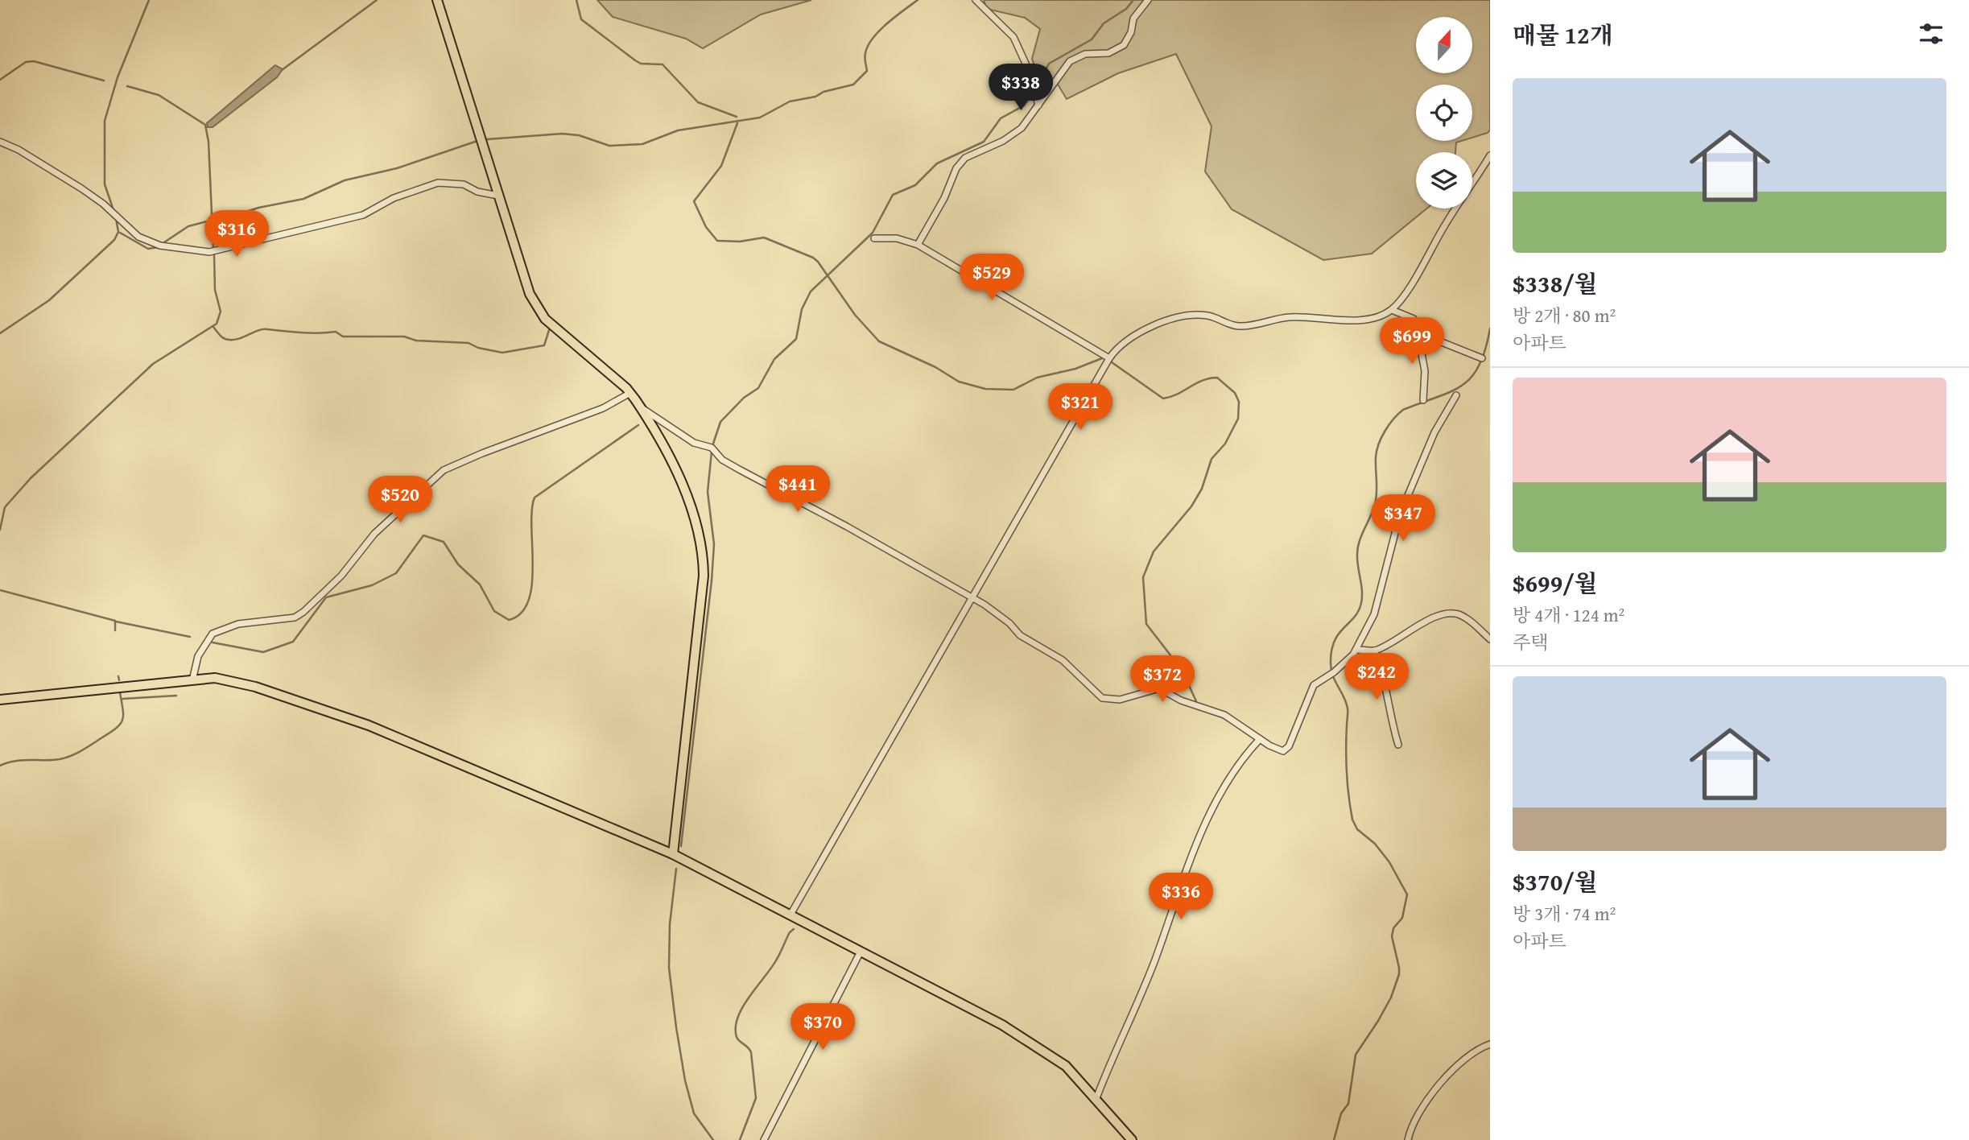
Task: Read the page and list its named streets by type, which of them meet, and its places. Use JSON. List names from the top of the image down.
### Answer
{
  "north": "top",
  "page": {
    "heading": "매물 12개",
    "price": [
      "$338",
      "$316",
      "$529",
      "$699",
      "$321",
      "$441",
      "$520",
      "$347",
      "$242",
      "$372",
      "$336",
      "$370"
    ],
    "list": [
      {
        "name": "$338/월",
        "note": "방 2개 · 80 m² · 아파트"
      },
      {
        "name": "$699/월",
        "note": "방 4개 · 124 m² · 주택"
      },
      {
        "name": "$370/월",
        "note": "방 3개 · 74 m² · 아파트"
      }
    ]
  }
}
